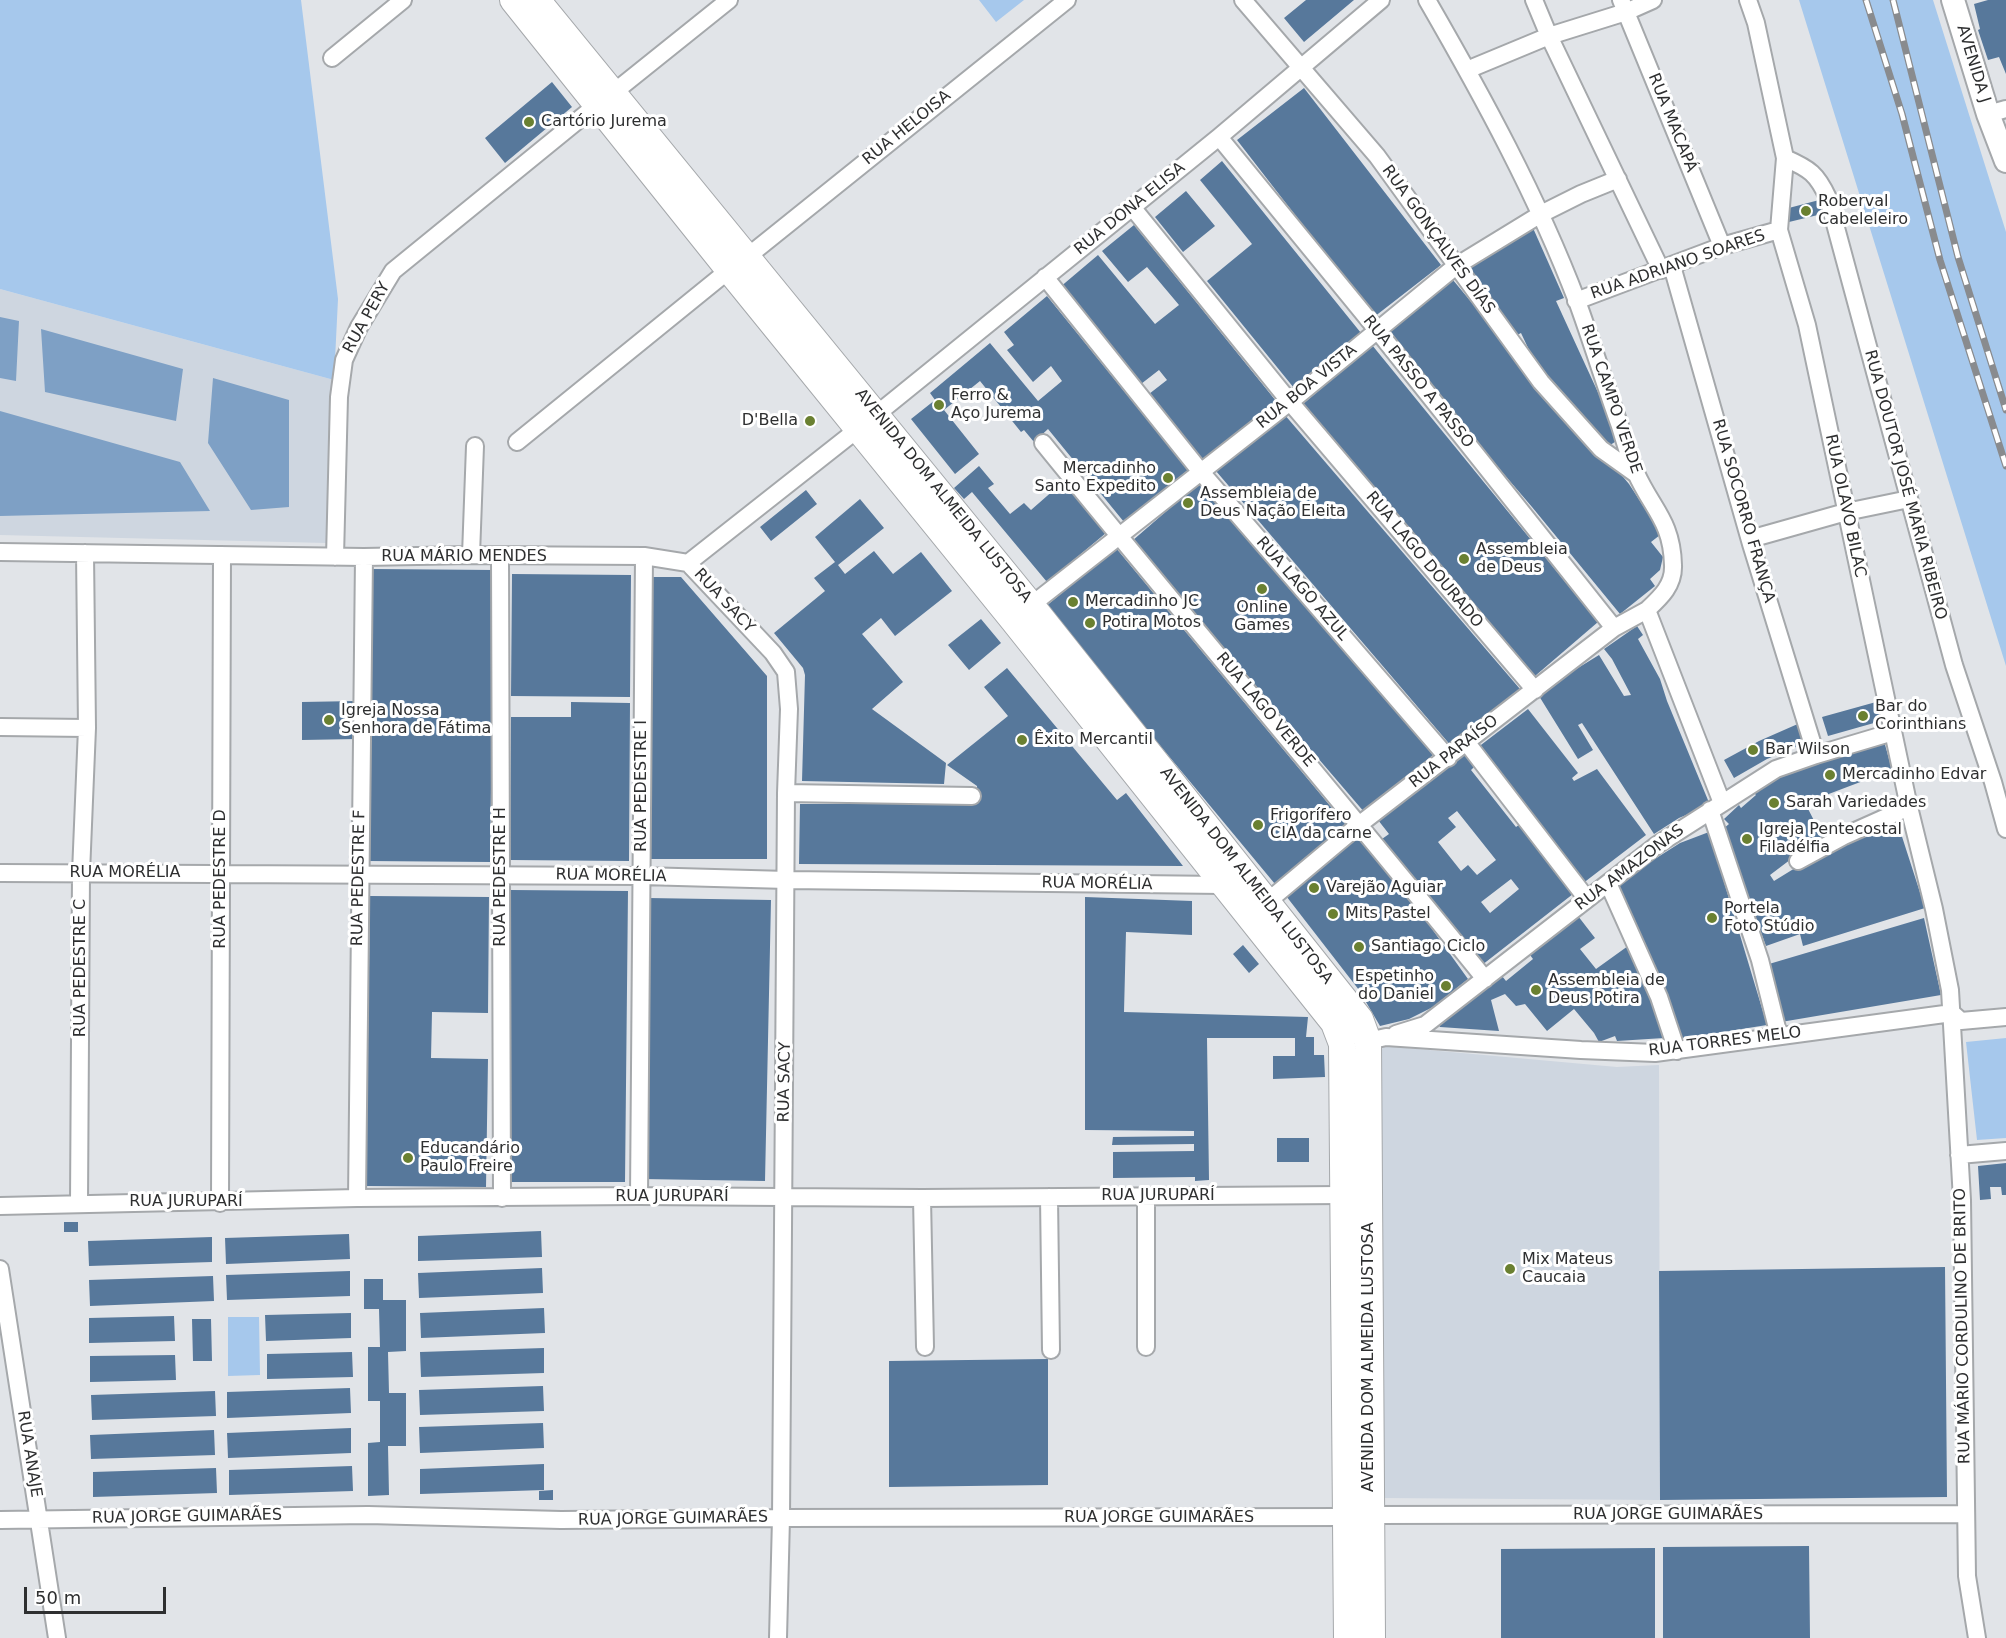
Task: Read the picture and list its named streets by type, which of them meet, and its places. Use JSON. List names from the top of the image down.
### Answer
{
  "streets": {
    "main road": ["AVENIDA DOM ALMEIDA LUSTOSA"],
    "street": [
      "AVENIDA J",
      "RUA MACAPÁ",
      "RUA HELOISA",
      "RUA DONA ELISA",
      "RUA GONÇALVES DÍAS",
      "RUA ADRIANO SOARES",
      "RUA PERY",
      "RUA PASSO A PASSO",
      "RUA BOA VISTA",
      "RUA CAMPO VERDE",
      "RUA DOUTOR JOSÉ MARIA RIBEIRO",
      "RUA OLAVO BILAC",
      "RUA SOCORRO FRANÇA",
      "RUA MÁRIO MENDES",
      "RUA LAGO DOURADO",
      "RUA LAGO AZUL",
      "RUA SACY",
      "RUA LAGO VERDE",
      "RUA PARAÍSO",
      "RUA PEDESTRE I",
      "RUA AMAZONAS",
      "RUA MORÉLIA",
      "RUA PEDESTRE H",
      "RUA PEDESTRE F",
      "RUA PEDESTRE D",
      "RUA PEDESTRE C",
      "RUA TORRES MELO",
      "RUA JURUPARÍ",
      "RUA MÁRIO CORDULINO DE BRITO",
      "RUA ANAJE",
      "RUA JORGE GUIMARÃES"
    ]
  },
  "crossings": [
    ["RUA MACAPÁ", "RUA ADRIANO SOARES"],
    ["RUA HELOISA", "AVENIDA DOM ALMEIDA LUSTOSA"],
    ["RUA DONA ELISA", "RUA GONÇALVES DÍAS"],
    ["RUA DONA ELISA", "RUA PASSO A PASSO"],
    ["RUA DONA ELISA", "AVENIDA DOM ALMEIDA LUSTOSA"],
    ["RUA DONA ELISA", "RUA LAGO DOURADO"],
    ["RUA DONA ELISA", "RUA LAGO AZUL"],
    ["RUA GONÇALVES DÍAS", "RUA BOA VISTA"],
    ["RUA GONÇALVES DÍAS", "RUA CAMPO VERDE"],
    ["RUA ADRIANO SOARES", "RUA CAMPO VERDE"],
    ["RUA ADRIANO SOARES", "RUA OLAVO BILAC"],
    ["RUA ADRIANO SOARES", "RUA SOCORRO FRANÇA"],
    ["RUA PERY", "AVENIDA DOM ALMEIDA LUSTOSA"],
    ["RUA PERY", "RUA MÁRIO MENDES"],
    ["RUA PASSO A PASSO", "RUA BOA VISTA"],
    ["RUA PASSO A PASSO", "RUA PARAÍSO"],
    ["RUA BOA VISTA", "RUA CAMPO VERDE"],
    ["RUA BOA VISTA", "AVENIDA DOM ALMEIDA LUSTOSA"],
    ["RUA BOA VISTA", "RUA SOCORRO FRANÇA"],
    ["RUA BOA VISTA", "RUA LAGO DOURADO"],
    ["RUA BOA VISTA", "RUA LAGO AZUL"],
    ["RUA BOA VISTA", "RUA LAGO VERDE"],
    ["RUA CAMPO VERDE", "RUA PARAÍSO"],
    ["RUA DOUTOR JOSÉ MARIA RIBEIRO", "RUA OLAVO BILAC"],
    ["AVENIDA DOM ALMEIDA LUSTOSA", "RUA PARAÍSO"],
    ["AVENIDA DOM ALMEIDA LUSTOSA", "RUA AMAZONAS"],
    ["AVENIDA DOM ALMEIDA LUSTOSA", "RUA MORÉLIA"],
    ["AVENIDA DOM ALMEIDA LUSTOSA", "RUA TORRES MELO"],
    ["AVENIDA DOM ALMEIDA LUSTOSA", "RUA JURUPARÍ"],
    ["AVENIDA DOM ALMEIDA LUSTOSA", "RUA JORGE GUIMARÃES"],
    ["RUA OLAVO BILAC", "RUA AMAZONAS"],
    ["RUA OLAVO BILAC", "RUA TORRES MELO"],
    ["RUA OLAVO BILAC", "RUA MÁRIO CORDULINO DE BRITO"],
    ["RUA SOCORRO FRANÇA", "RUA AMAZONAS"],
    ["RUA MÁRIO MENDES", "RUA SACY"],
    ["RUA MÁRIO MENDES", "RUA PEDESTRE I"],
    ["RUA MÁRIO MENDES", "RUA PEDESTRE H"],
    ["RUA MÁRIO MENDES", "RUA PEDESTRE F"],
    ["RUA MÁRIO MENDES", "RUA PEDESTRE D"],
    ["RUA MÁRIO MENDES", "RUA PEDESTRE C"],
    ["RUA LAGO DOURADO", "RUA PARAÍSO"],
    ["RUA LAGO AZUL", "RUA PARAÍSO"],
    ["RUA SACY", "RUA MORÉLIA"],
    ["RUA SACY", "RUA JURUPARÍ"],
    ["RUA SACY", "RUA JORGE GUIMARÃES"],
    ["RUA LAGO VERDE", "RUA PARAÍSO"],
    ["RUA LAGO VERDE", "RUA AMAZONAS"],
    ["RUA PEDESTRE I", "RUA MORÉLIA"],
    ["RUA PEDESTRE I", "RUA JURUPARÍ"],
    ["RUA AMAZONAS", "RUA TORRES MELO"],
    ["RUA MORÉLIA", "RUA PEDESTRE H"],
    ["RUA MORÉLIA", "RUA PEDESTRE F"],
    ["RUA MORÉLIA", "RUA PEDESTRE D"],
    ["RUA MORÉLIA", "RUA PEDESTRE C"],
    ["RUA PEDESTRE H", "RUA JURUPARÍ"],
    ["RUA PEDESTRE F", "RUA JURUPARÍ"],
    ["RUA PEDESTRE D", "RUA JURUPARÍ"],
    ["RUA PEDESTRE C", "RUA JURUPARÍ"],
    ["RUA TORRES MELO", "RUA MÁRIO CORDULINO DE BRITO"],
    ["RUA MÁRIO CORDULINO DE BRITO", "RUA JORGE GUIMARÃES"],
    ["RUA ANAJE", "RUA JORGE GUIMARÃES"]
  ],
  "places": [
    "Cartório Jurema",
    "Roberval Cabeleleiro",
    "Ferro & Aço Jurema",
    "D'Bella",
    "Mercadinho Santo Expedito",
    "Assembleia de Deus Nação Eleita",
    "Assembleia de Deus",
    "Online Games",
    "Mercadinho JC",
    "Potira Motos",
    "Bar do Corinthians",
    "Igreja Nossa Senhora de Fátima",
    "Êxito Mercantil",
    "Bar Wilson",
    "Mercadinho Edvar",
    "Sarah Variedades",
    "Frigorífero CIA da carne",
    "Igreja Pentecostal Filadélfia",
    "Varejão Aguiar",
    "Mits Pastel",
    "Portela Foto Stúdio",
    "Santiago Ciclo",
    "Espetinho do Daniel",
    "Assembleia de Deus Potira",
    "Educandário Paulo Freire",
    "Mix Mateus Caucaia"
  ],
  "scale_bar": "50 m"
}
